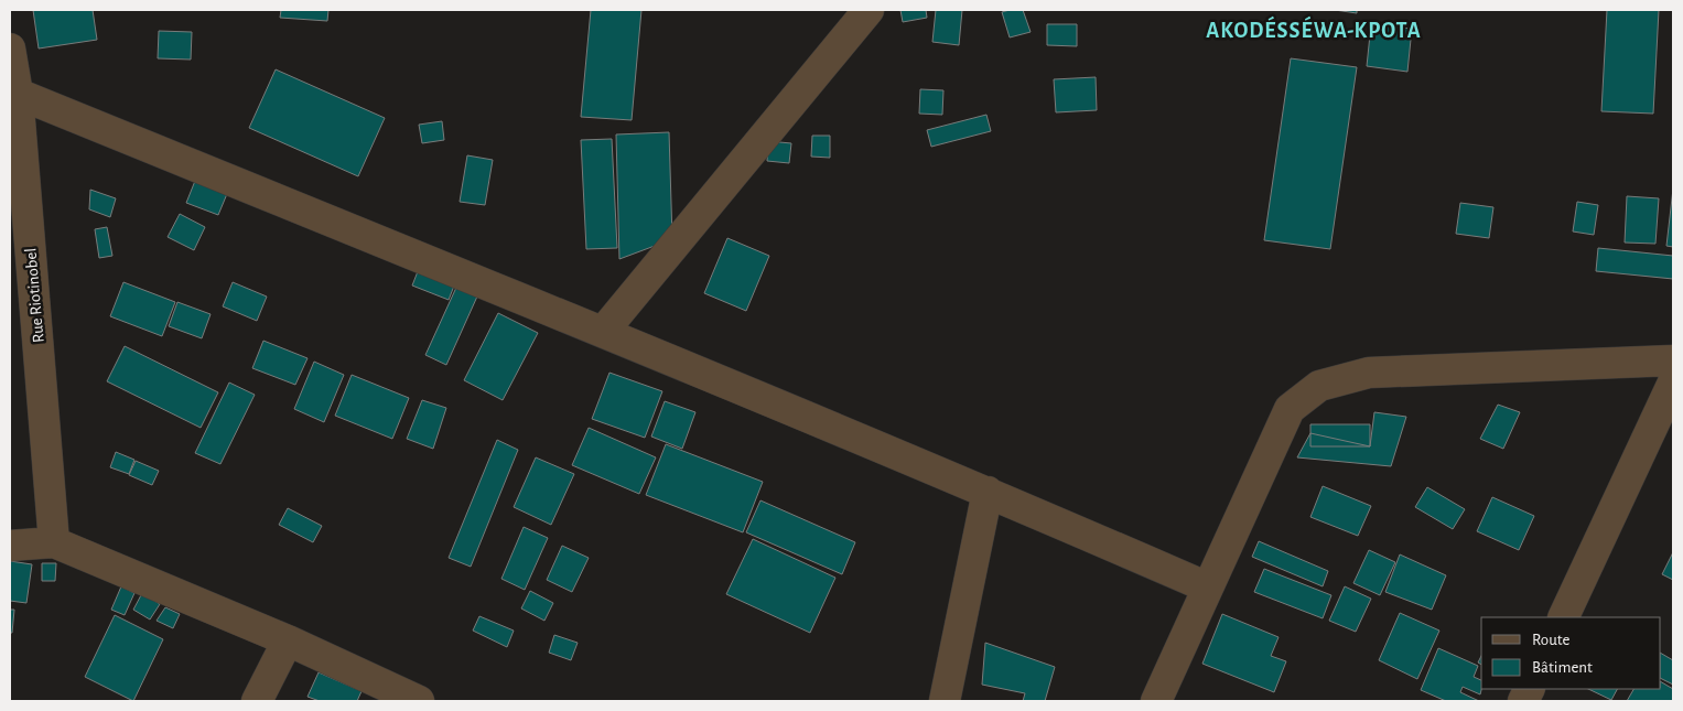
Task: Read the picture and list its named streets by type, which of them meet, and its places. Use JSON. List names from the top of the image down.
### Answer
{
  "streets": {
    "street": ["Rue Riotinobel"]
  },
  "districts": ["AKODÉSSÉWA-KPOTA"],
  "legend": ["Route", "Bâtiment"]
}
